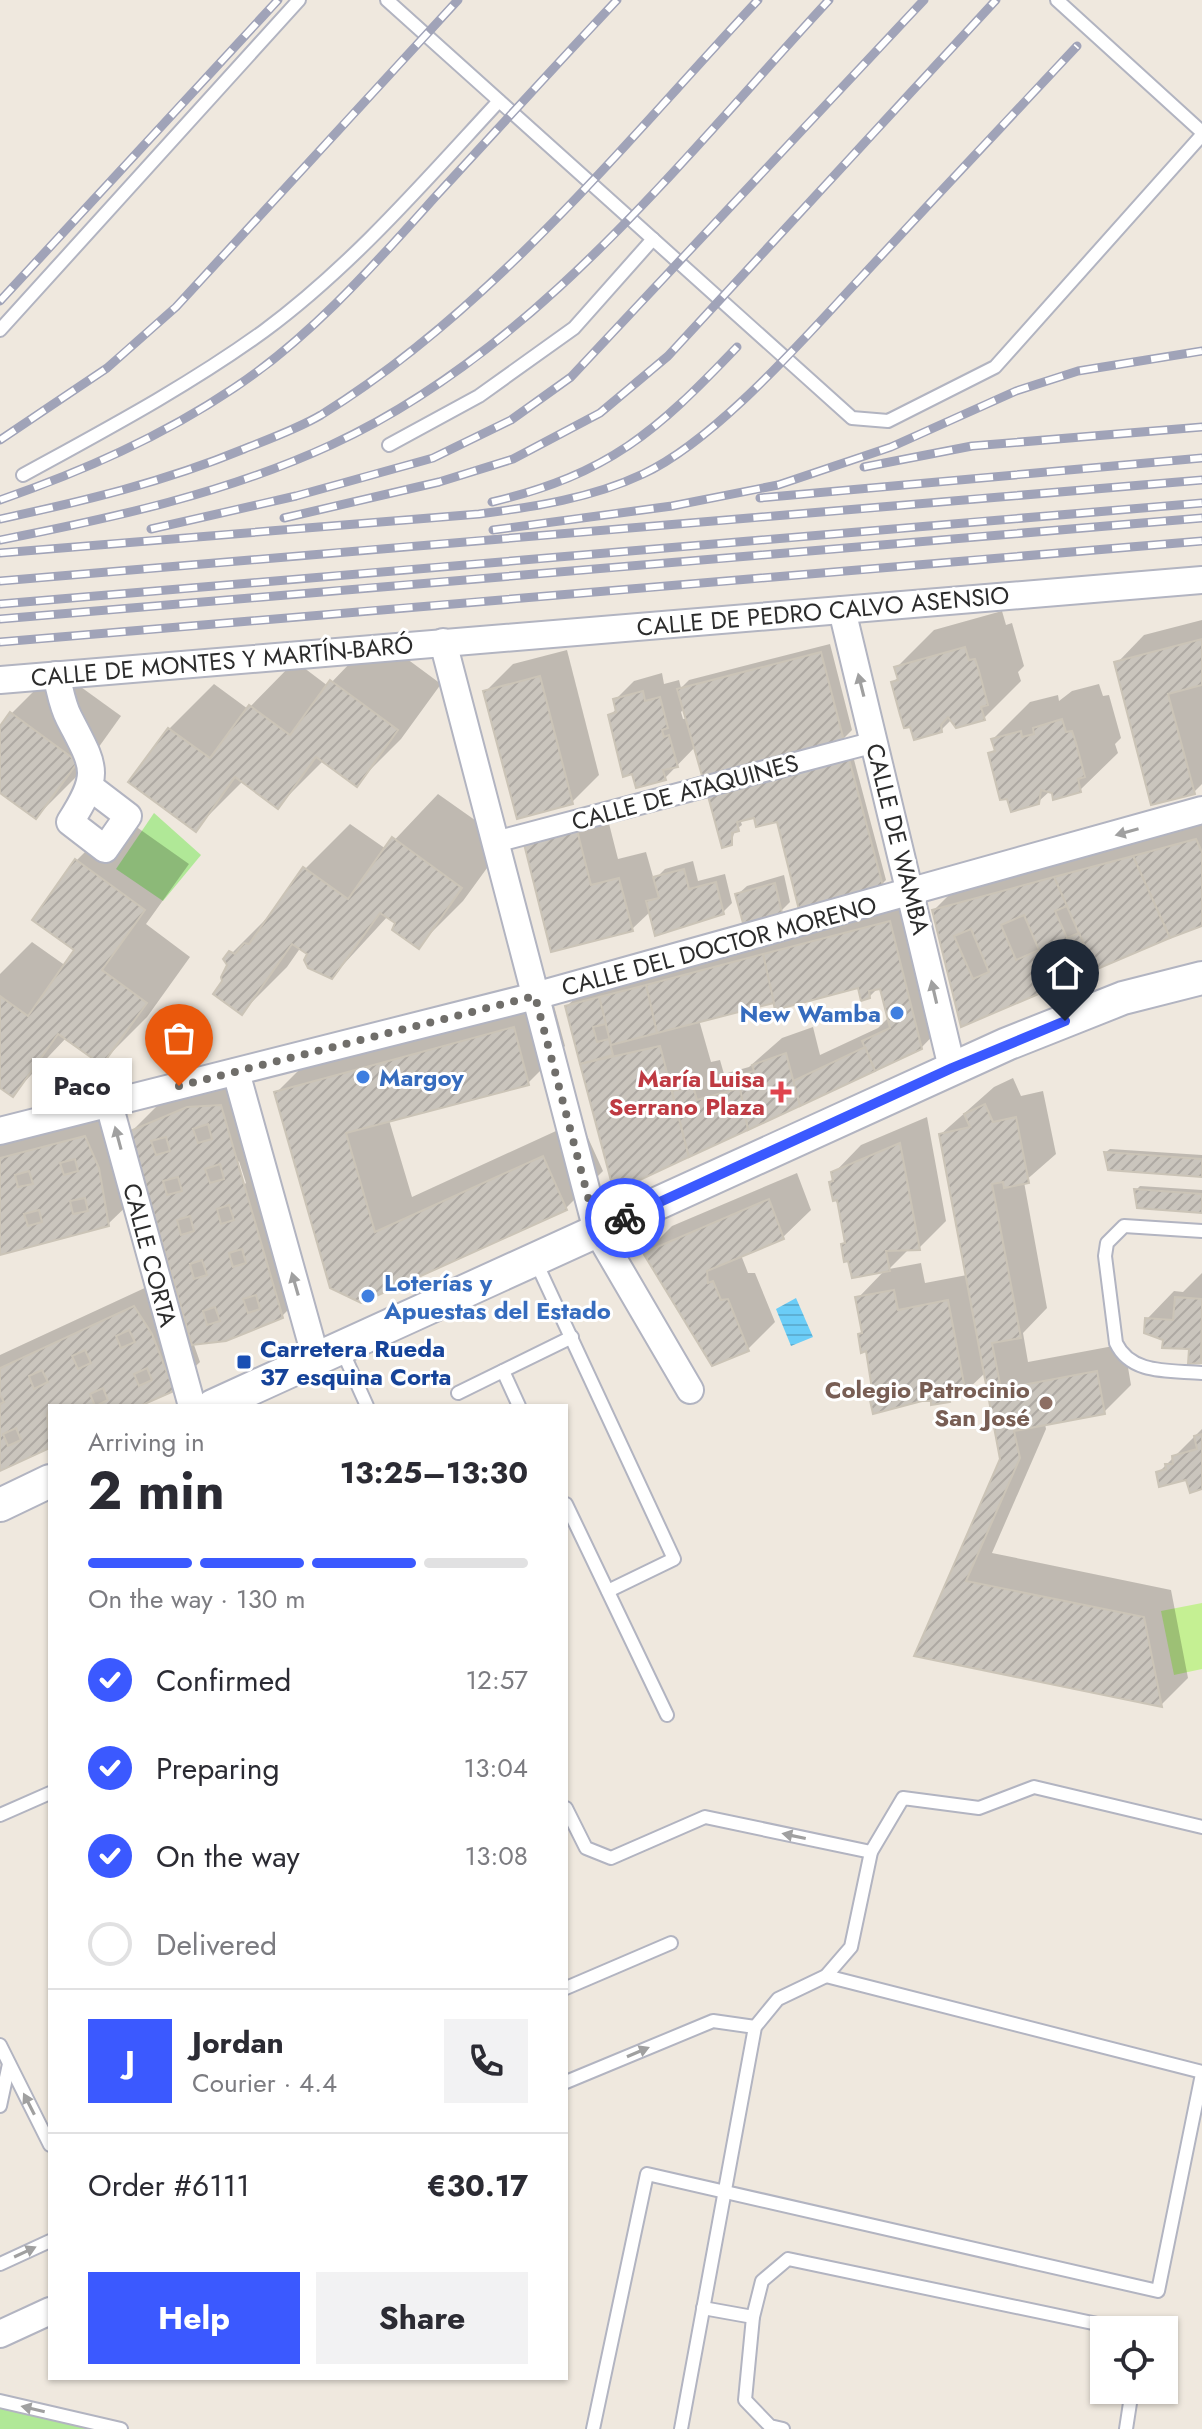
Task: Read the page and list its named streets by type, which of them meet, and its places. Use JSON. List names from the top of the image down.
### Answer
{
  "streets": {
    "street": [
      "CALLE DE PEDRO CALVO ASENSIO",
      "CALLE DE MONTES Y MARTÍN-BARÓ",
      "CALLE DE ATAQUINES",
      "CALLE DE WAMBA",
      "CALLE DEL DOCTOR MORENO",
      "CALLE CORTA"
    ]
  },
  "crossings": [
    ["CALLE DE PEDRO CALVO ASENSIO", "CALLE DE MONTES Y MARTÍN-BARÓ"],
    ["CALLE DE PEDRO CALVO ASENSIO", "CALLE DE WAMBA"],
    ["CALLE DE ATAQUINES", "CALLE DE WAMBA"],
    ["CALLE DE WAMBA", "CALLE DEL DOCTOR MORENO"],
    ["CALLE DEL DOCTOR MORENO", "CALLE CORTA"]
  ],
  "one_way": ["CALLE DE WAMBA"],
  "places": {
    "other": [
      "New Wamba",
      "Margoy",
      "Paco",
      "Loterías y Apuestas del Estado",
      "Colegio Patrocinio San José"
    ],
    "health": ["María Luisa Serrano Plaza"],
    "transit": ["Carretera Rueda 37 esquina Corta"]
  },
  "page": {
    "bubble": "Paco",
    "heading": ["2 min", "Arriving in", "13:25–13:30"],
    "panel": [
      "Jordan",
      "Courier · 4.4",
      "Order #6111",
      "€30.17"
    ],
    "bar": "On the way · 130 m",
    "list": [
      ["Confirmed", "12:57"],
      ["Preparing", "13:04"],
      ["On the way", "13:08"],
      "Delivered"
    ],
    "round": "J",
    "buttons": ["Help", "Share"]
  }
}
